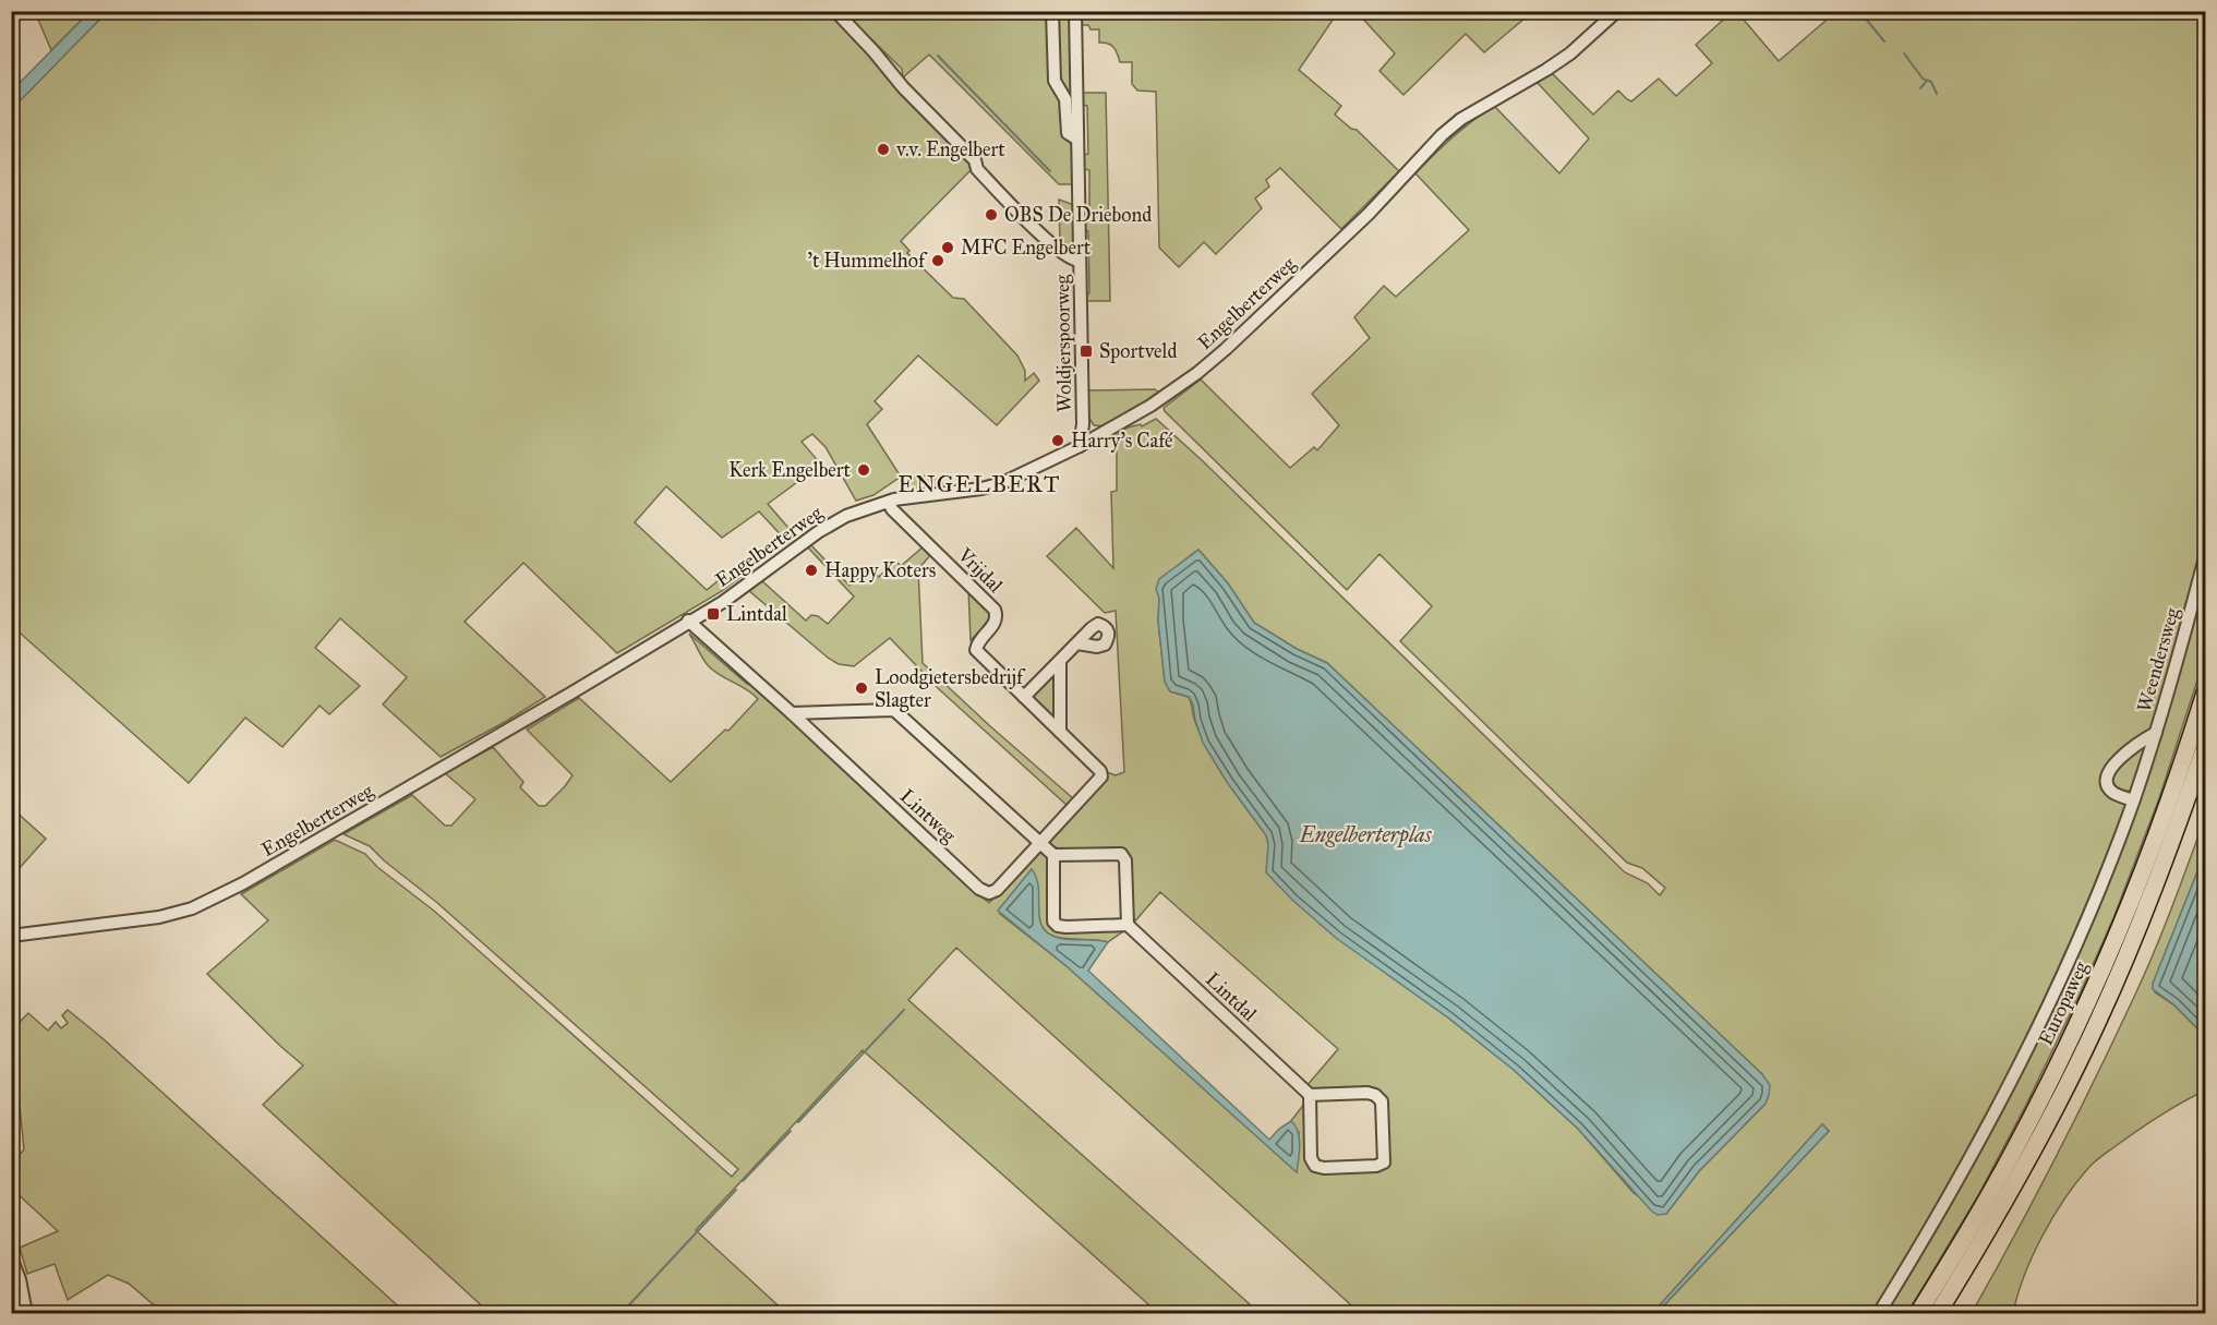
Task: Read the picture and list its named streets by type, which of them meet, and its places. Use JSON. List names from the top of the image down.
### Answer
{
  "streets": {
    "highway": ["Europaweg"],
    "street": [
      "Engelberterweg",
      "Woldjerspoorweg",
      "Vrijdal",
      "Weendersweg",
      "Lintweg",
      "Lintdal"
    ]
  },
  "crossings": [
    ["Engelberterweg", "Woldjerspoorweg"],
    ["Engelberterweg", "Vrijdal"],
    ["Vrijdal", "Lintweg"]
  ],
  "districts": ["ENGELBERT"],
  "water": ["Engelberterplas"],
  "places": {
    "other": [
      "v.v. Engelbert",
      "OBS De Driebond",
      "MFC Engelbert",
      "'t Hummelhof",
      "Harry's Café",
      "Kerk Engelbert",
      "Happy Koters",
      "Loodgietersbedrijf Slagter"
    ],
    "transit": ["Sportveld", "Lintdal"]
  }
}
